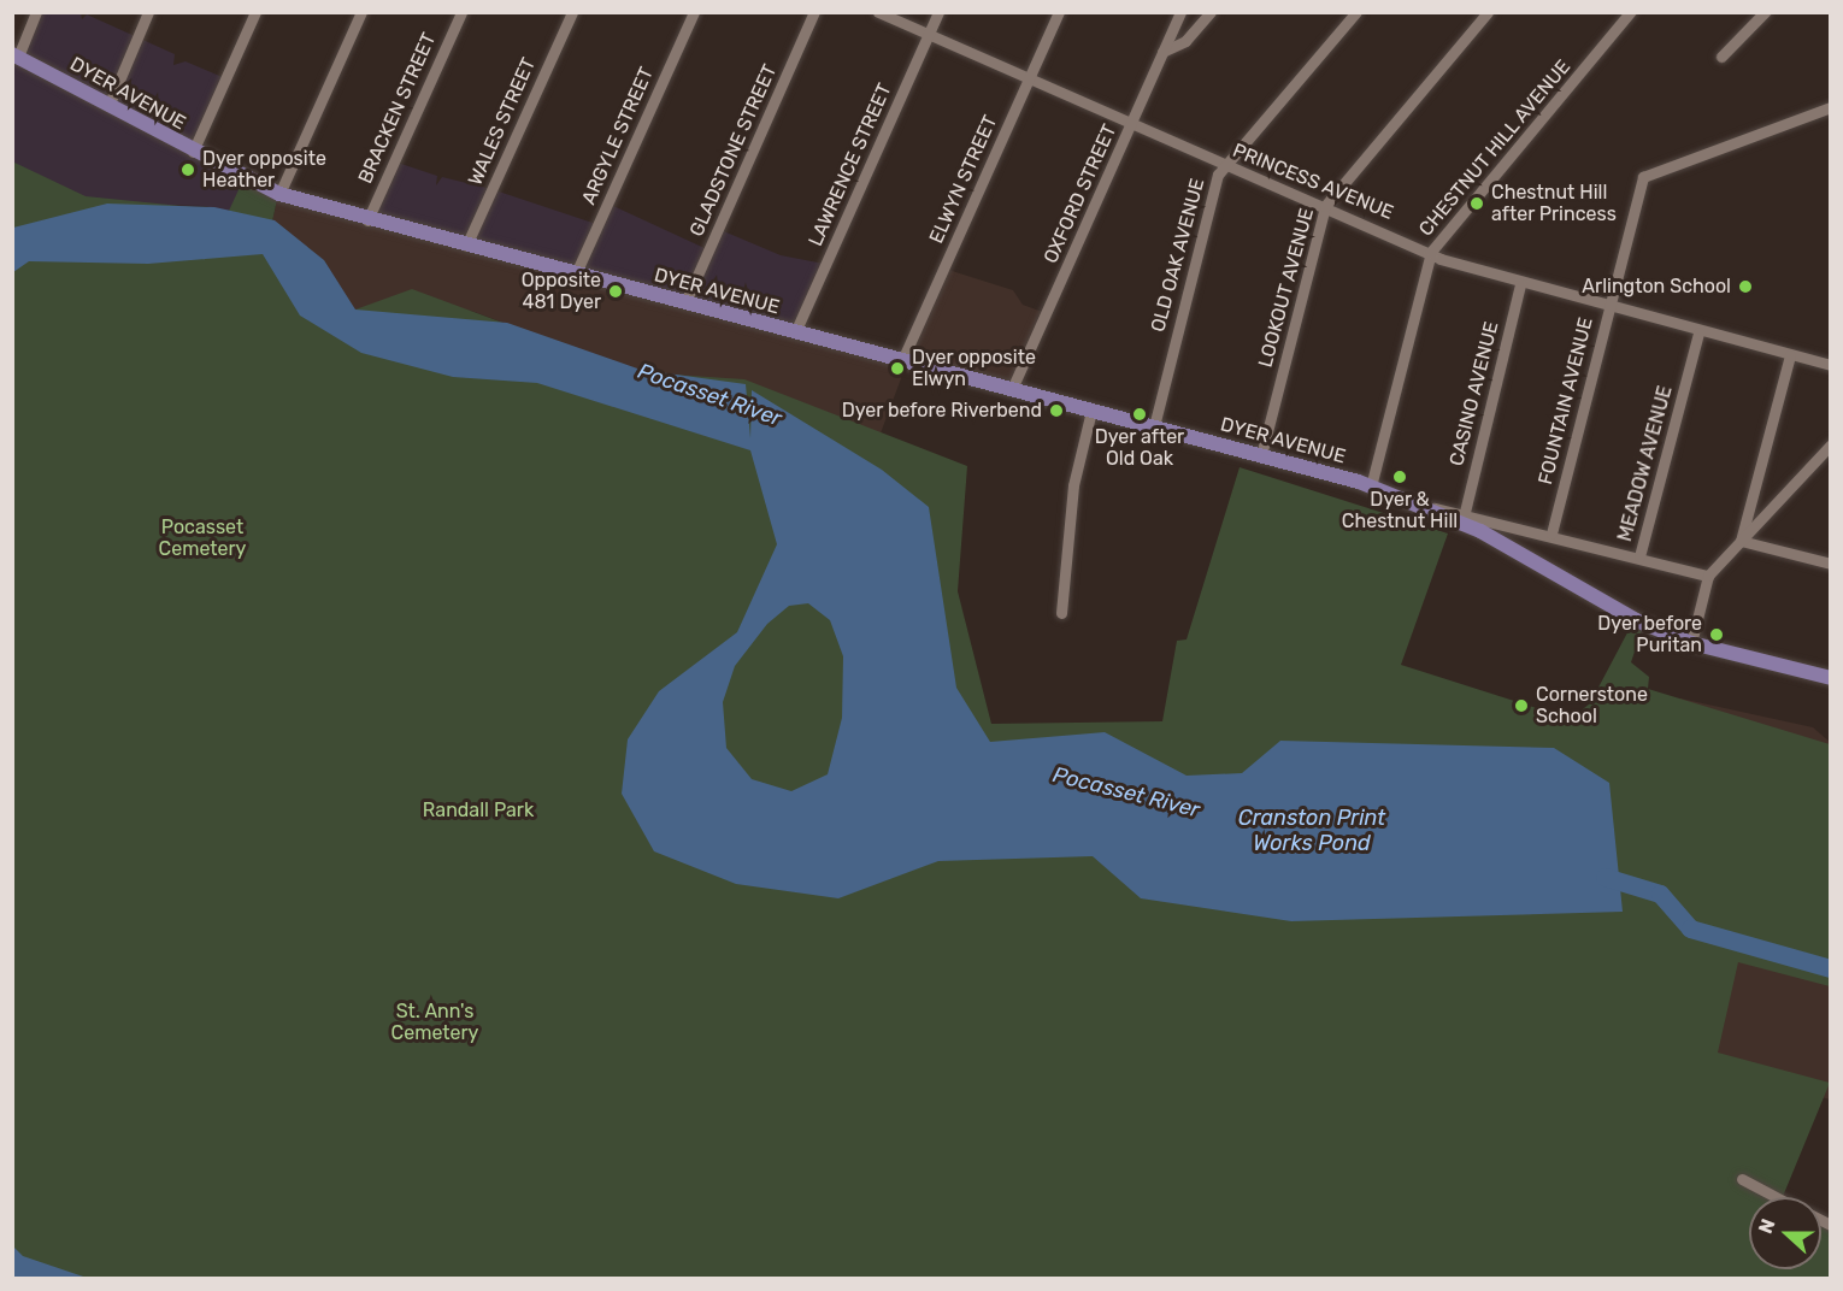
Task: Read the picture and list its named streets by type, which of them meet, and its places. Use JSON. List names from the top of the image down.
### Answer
{
  "streets": {
    "main road": ["DYER AVENUE"],
    "street": [
      "BRACKEN STREET",
      "WALES STREET",
      "ARGYLE STREET",
      "CHESTNUT HILL AVENUE",
      "GLADSTONE STREET",
      "LAWRENCE STREET",
      "ELWYN STREET",
      "PRINCESS AVENUE",
      "OXFORD STREET",
      "OLD OAK AVENUE",
      "LOOKOUT AVENUE",
      "CASINO AVENUE",
      "FOUNTAIN AVENUE",
      "MEADOW AVENUE"
    ]
  },
  "crossings": [
    ["DYER AVENUE", "BRACKEN STREET"],
    ["DYER AVENUE", "WALES STREET"],
    ["DYER AVENUE", "ARGYLE STREET"],
    ["DYER AVENUE", "CHESTNUT HILL AVENUE"],
    ["DYER AVENUE", "GLADSTONE STREET"],
    ["DYER AVENUE", "LAWRENCE STREET"],
    ["DYER AVENUE", "ELWYN STREET"],
    ["DYER AVENUE", "OXFORD STREET"],
    ["DYER AVENUE", "OLD OAK AVENUE"],
    ["DYER AVENUE", "LOOKOUT AVENUE"],
    ["DYER AVENUE", "CASINO AVENUE"],
    ["DYER AVENUE", "FOUNTAIN AVENUE"],
    ["DYER AVENUE", "MEADOW AVENUE"],
    ["CHESTNUT HILL AVENUE", "PRINCESS AVENUE"],
    ["LAWRENCE STREET", "PRINCESS AVENUE"],
    ["ELWYN STREET", "PRINCESS AVENUE"],
    ["PRINCESS AVENUE", "OXFORD STREET"],
    ["PRINCESS AVENUE", "OLD OAK AVENUE"],
    ["PRINCESS AVENUE", "LOOKOUT AVENUE"],
    ["PRINCESS AVENUE", "CASINO AVENUE"],
    ["PRINCESS AVENUE", "FOUNTAIN AVENUE"],
    ["PRINCESS AVENUE", "MEADOW AVENUE"],
    ["FOUNTAIN AVENUE", "MEADOW AVENUE"]
  ],
  "water": ["Pocasset River", "Cranston Print Works Pond"],
  "parks": ["Pocasset Cemetery", "Randall Park", "St. Ann's Cemetery"],
  "places": [
    "Dyer opposite Heather",
    "Chestnut Hill after Princess",
    "Arlington School",
    "Opposite 481 Dyer",
    "Dyer opposite Elwyn",
    "Dyer before Riverbend",
    "Dyer after Old Oak",
    "Dyer & Chestnut Hill",
    "Dyer before Puritan",
    "Cornerstone School"
  ],
  "north": "left"
}
